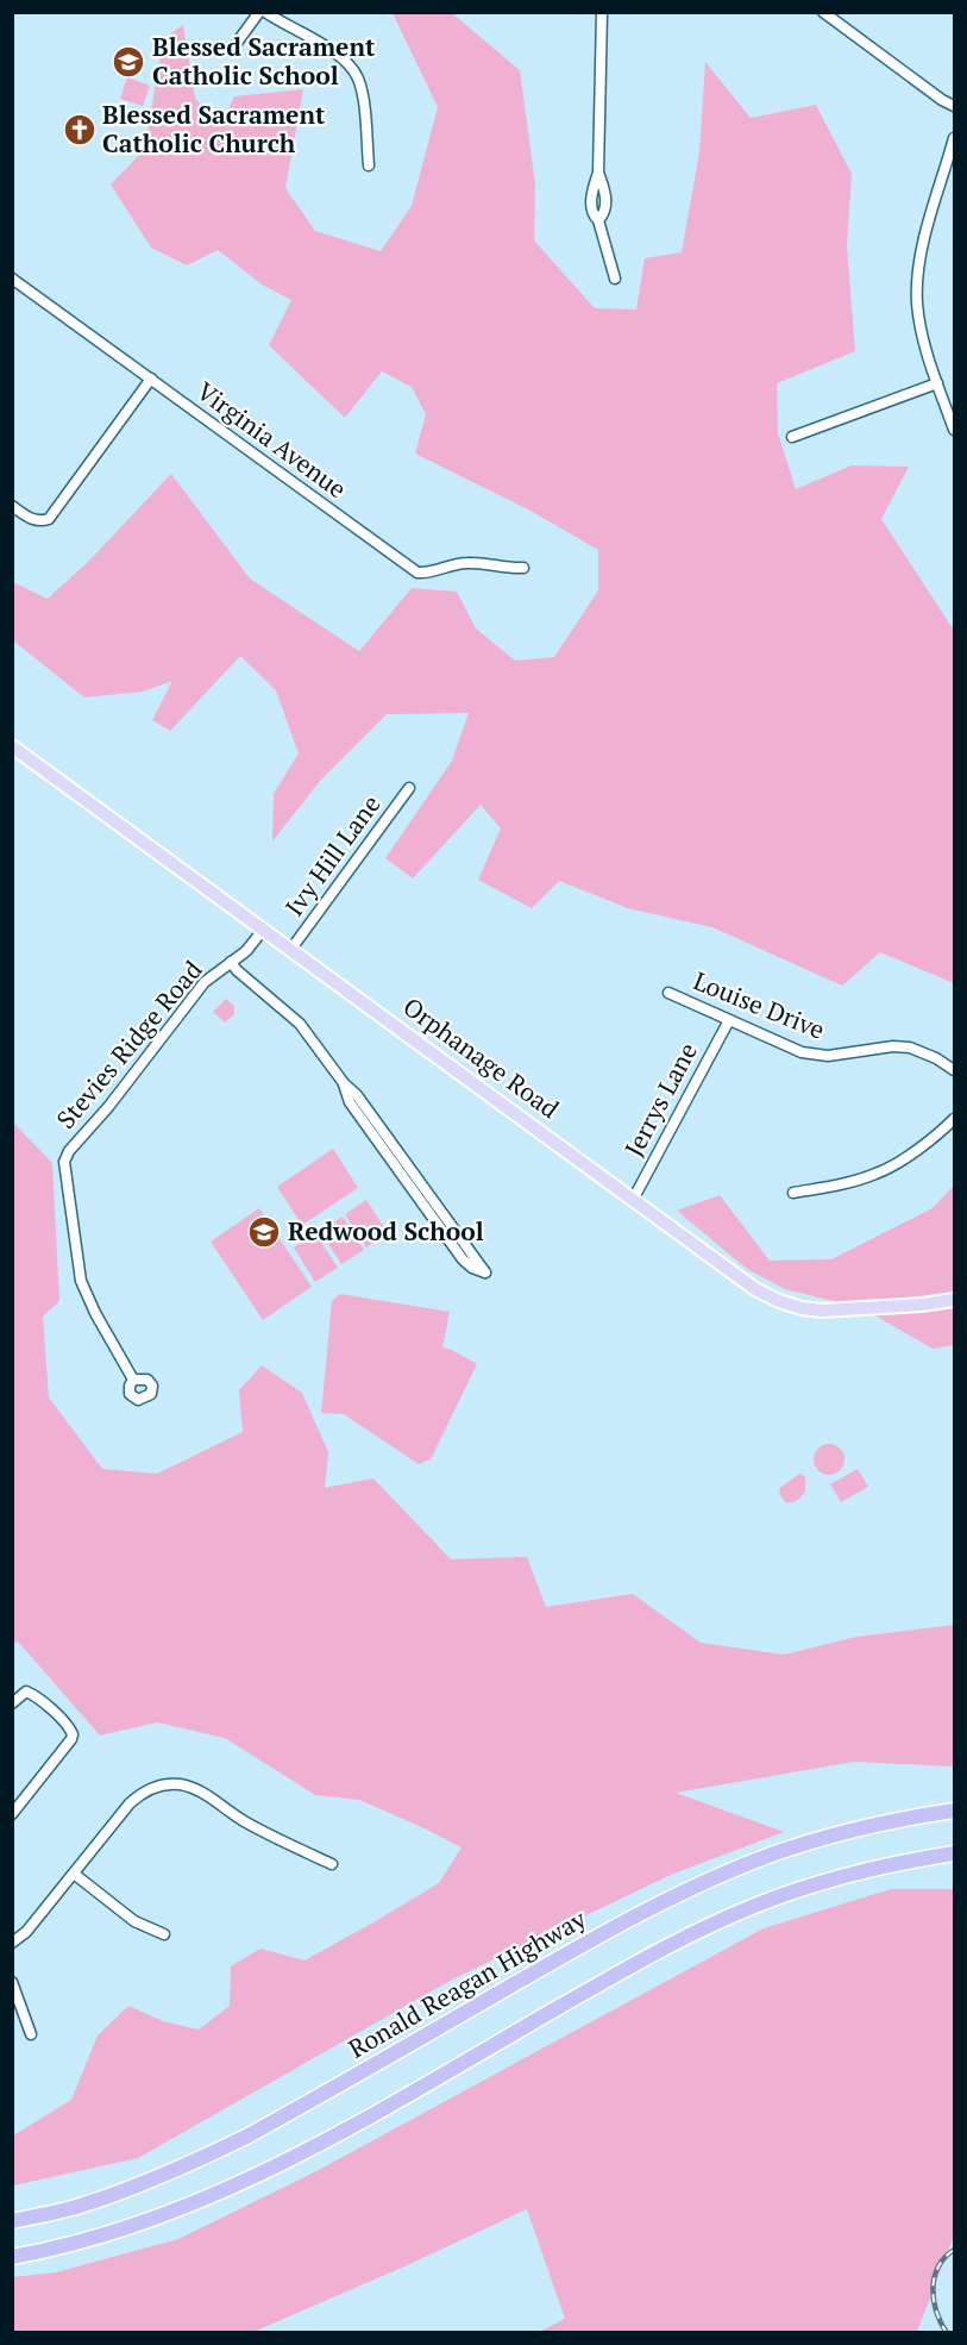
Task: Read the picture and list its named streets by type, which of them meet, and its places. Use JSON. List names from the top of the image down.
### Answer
{
  "streets": {
    "highway": ["Ronald Reagan Highway"],
    "main road": ["Orphanage Road"],
    "street": [
      "Virginia Avenue",
      "Ivy Hill Lane",
      "Louise Drive",
      "Stevies Ridge Road",
      "Jerrys Lane"
    ]
  },
  "crossings": [
    ["Ivy Hill Lane", "Orphanage Road"],
    ["Louise Drive", "Jerrys Lane"],
    ["Stevies Ridge Road", "Orphanage Road"],
    ["Orphanage Road", "Jerrys Lane"]
  ],
  "places": {
    "school or university": ["Blessed Sacrament Catholic School", "Redwood School"],
    "church": ["Blessed Sacrament Catholic Church"]
  }
}
